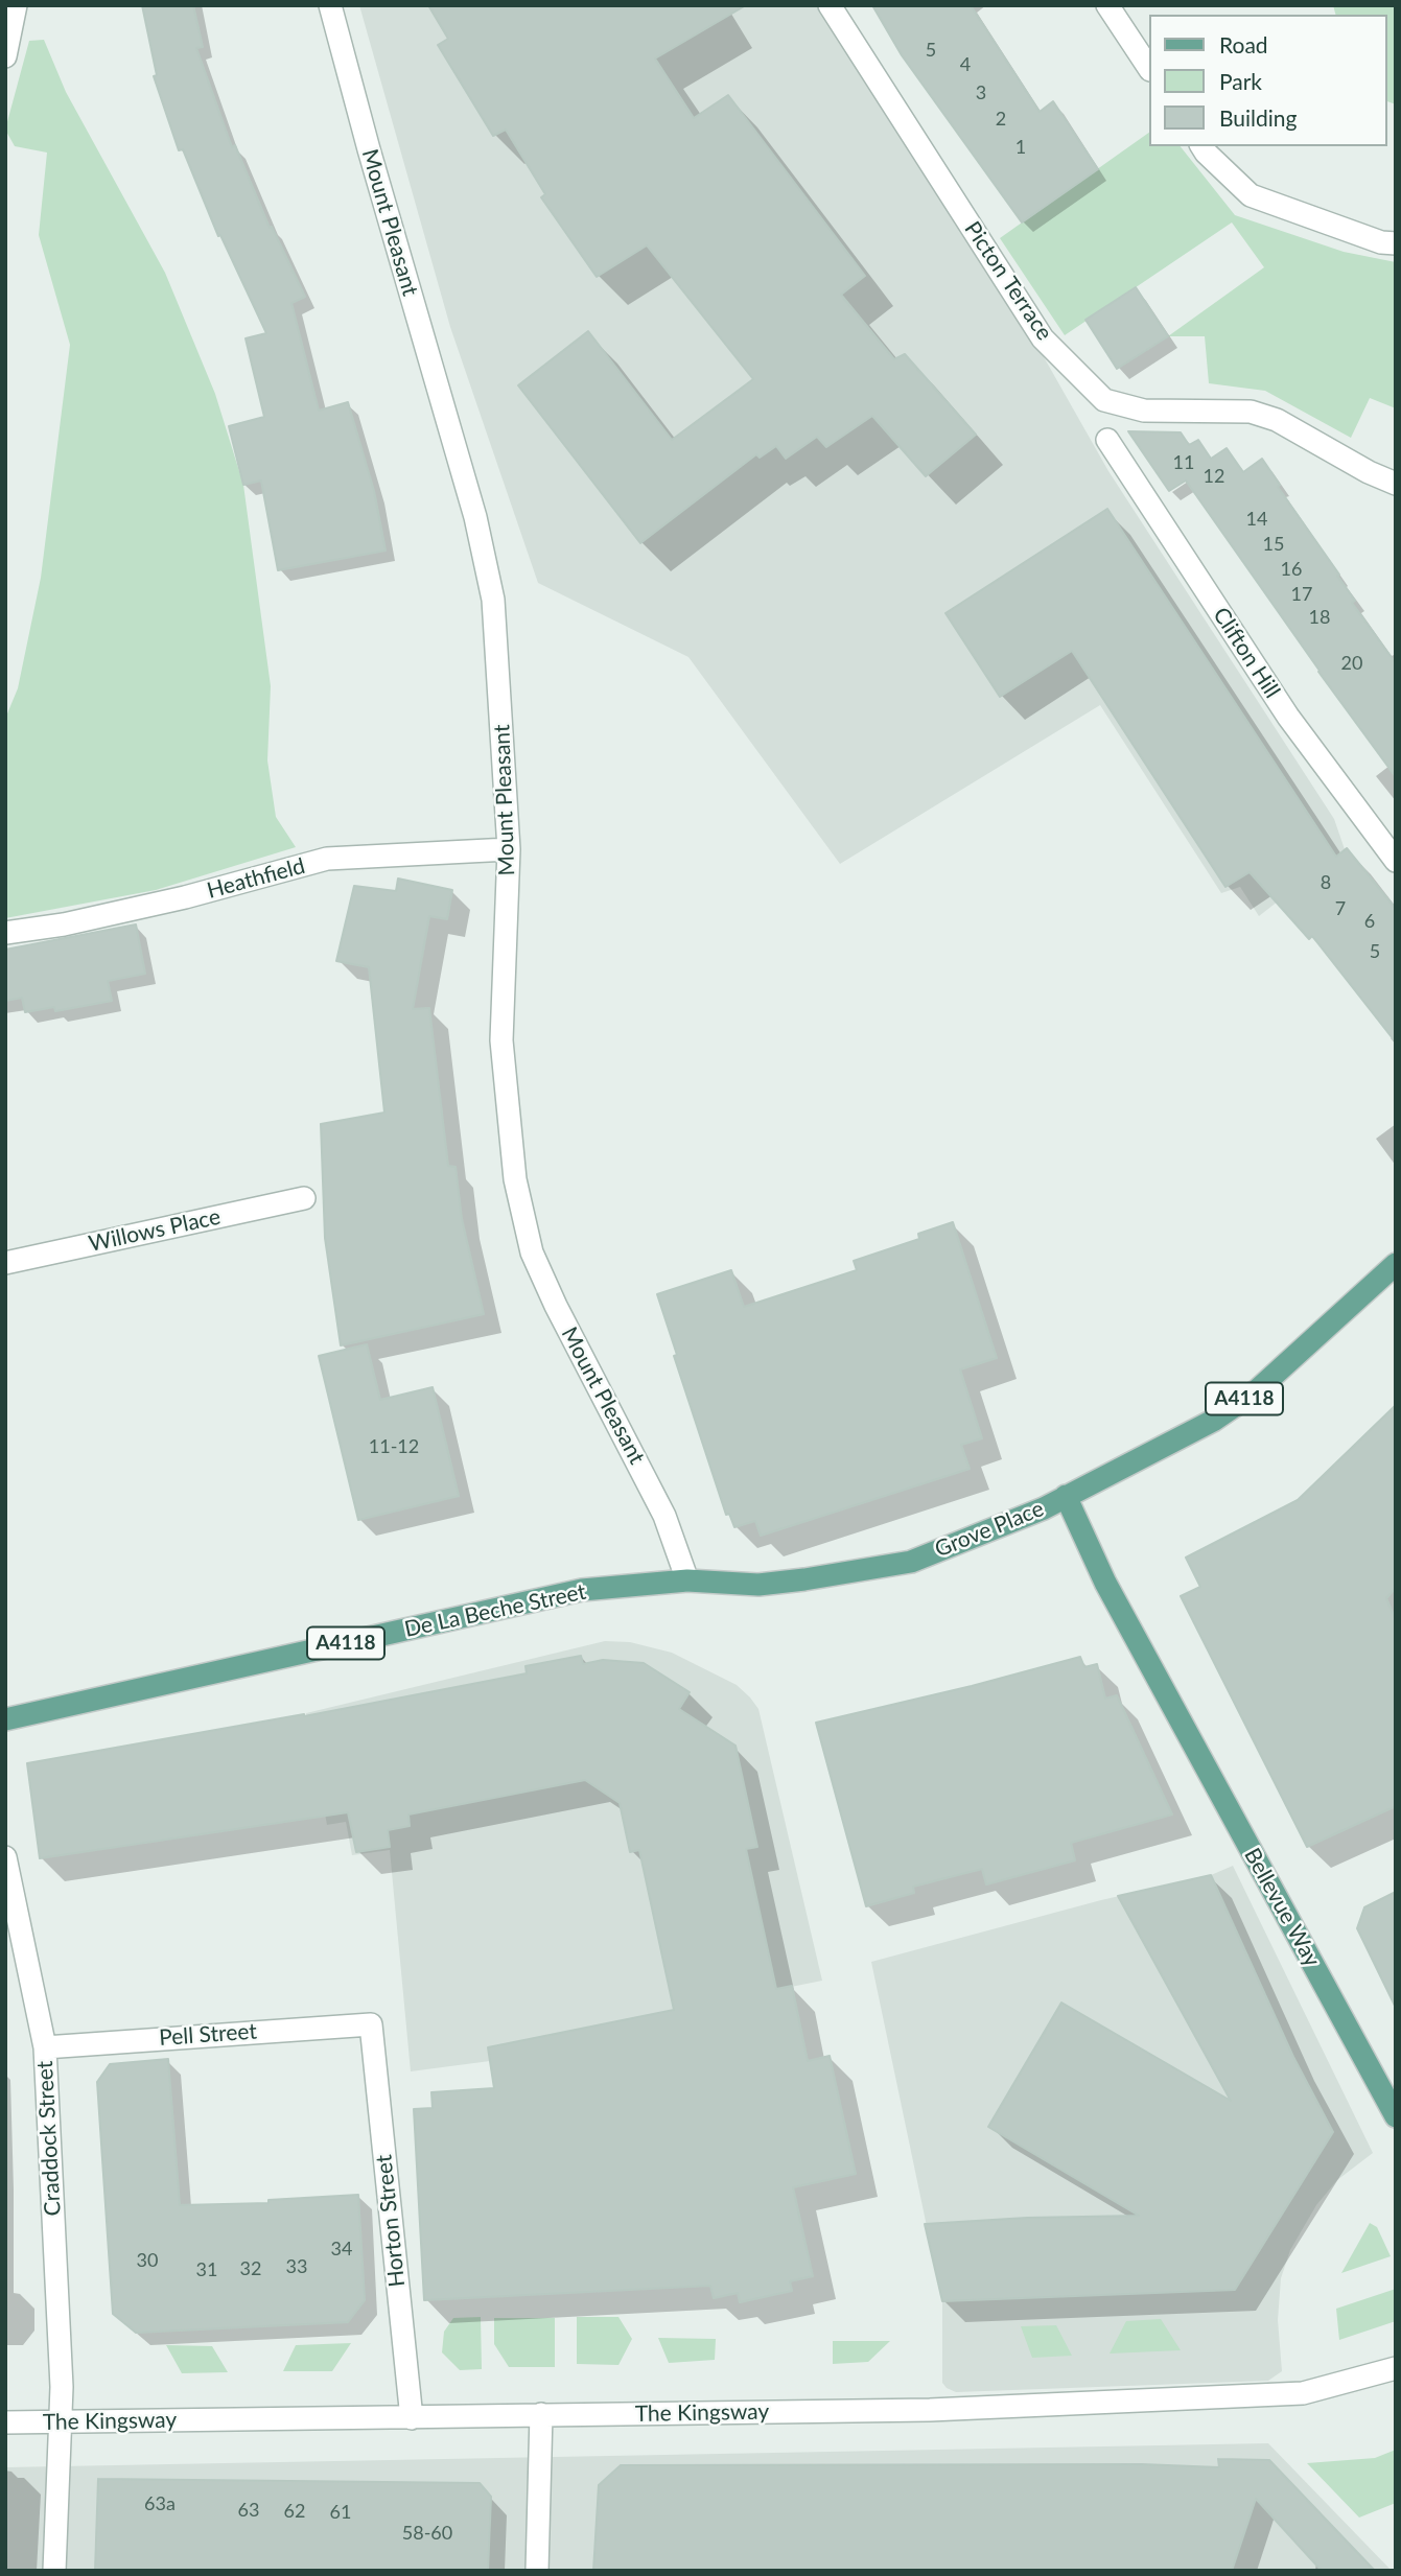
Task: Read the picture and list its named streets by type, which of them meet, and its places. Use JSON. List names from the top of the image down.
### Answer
{
  "streets": {
    "main road": [
      "A4118",
      "Grove Place",
      "De La Beche Street",
      "Bellevue Way"
    ],
    "street": [
      "Mount Pleasant",
      "Picton Terrace",
      "Clifton Hill",
      "Heathfield",
      "Willows Place",
      "Pell Street",
      "Craddock Street",
      "Horton Street",
      "The Kingsway"
    ]
  },
  "crossings": [
    ["Mount Pleasant", "Heathfield"],
    ["Mount Pleasant", "Grove Place"],
    ["Mount Pleasant", "De La Beche Street"],
    ["A4118", "Grove Place"],
    ["Grove Place", "De La Beche Street"],
    ["Grove Place", "Bellevue Way"],
    ["Pell Street", "Craddock Street"],
    ["Pell Street", "Horton Street"],
    ["Craddock Street", "The Kingsway"],
    ["Horton Street", "The Kingsway"]
  ],
  "house_numbers": [
    "5",
    "4",
    "3",
    "2",
    "1",
    "11",
    "12",
    "14",
    "15",
    "16",
    "17",
    "18",
    "20",
    "8",
    "7",
    "6",
    "5",
    "11-12",
    "34",
    "30",
    "33",
    "32",
    "31",
    "63a",
    "63",
    "62",
    "61",
    "58-60"
  ],
  "legend": ["Road", "Park", "Building"]
}
